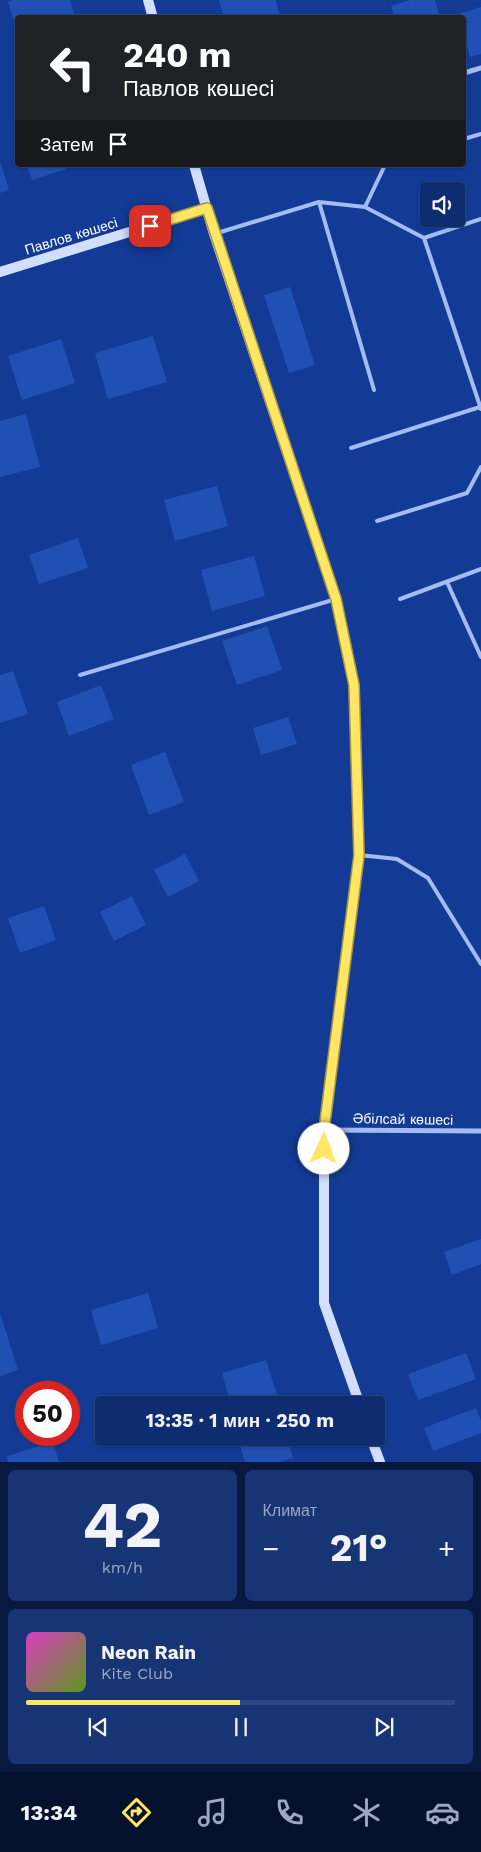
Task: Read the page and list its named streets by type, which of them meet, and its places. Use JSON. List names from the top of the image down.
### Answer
{
  "streets": {
    "main road": ["Павлов көшесі"],
    "street": ["Әбілсай көшесі"]
  },
  "page": {
    "turn": ["240 m", "Павлов көшесі"],
    "then": "Затем",
    "limit": "50",
    "trip": "13:35 · 1 мин · 250 m",
    "tile": [
      ["42", "km/h"],
      "Климат"
    ],
    "heat": ["−", "21°", "+"],
    "song": ["Neon Rain", "Kite Club"],
    "tabs": "13:34"
  }
}
